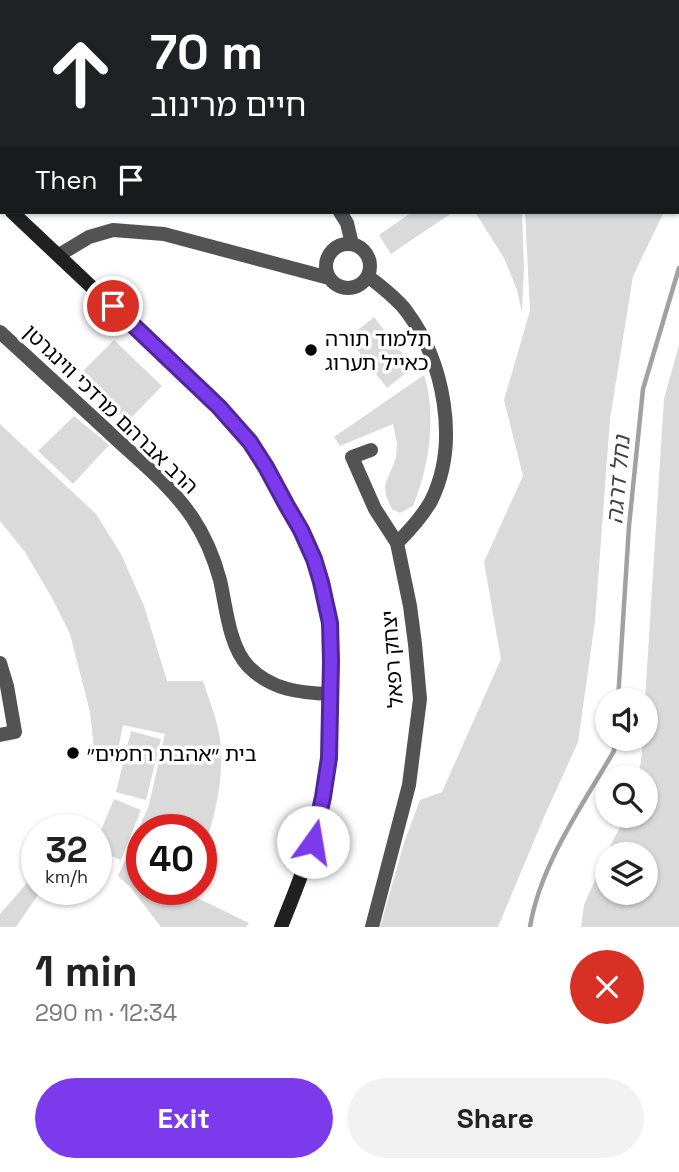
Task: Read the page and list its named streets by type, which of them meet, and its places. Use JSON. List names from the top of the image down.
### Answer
{
  "streets": {
    "street": ["הרב אברהם מרדכי ווינגרטן", "יצחק רפאל"]
  },
  "water": ["נחל דרגה"],
  "places": ["תלמוד תורה כאייל תערוג", "בית ״אהבת רחמים״"],
  "page": {
    "turn": ["70 m", "חיים מרינוב"],
    "then": "Then",
    "speed": "32 km/h",
    "limit": "40",
    "heading": ["1 min", "290 m · 12:34"],
    "buttons": ["Exit", "Share"]
  }
}
